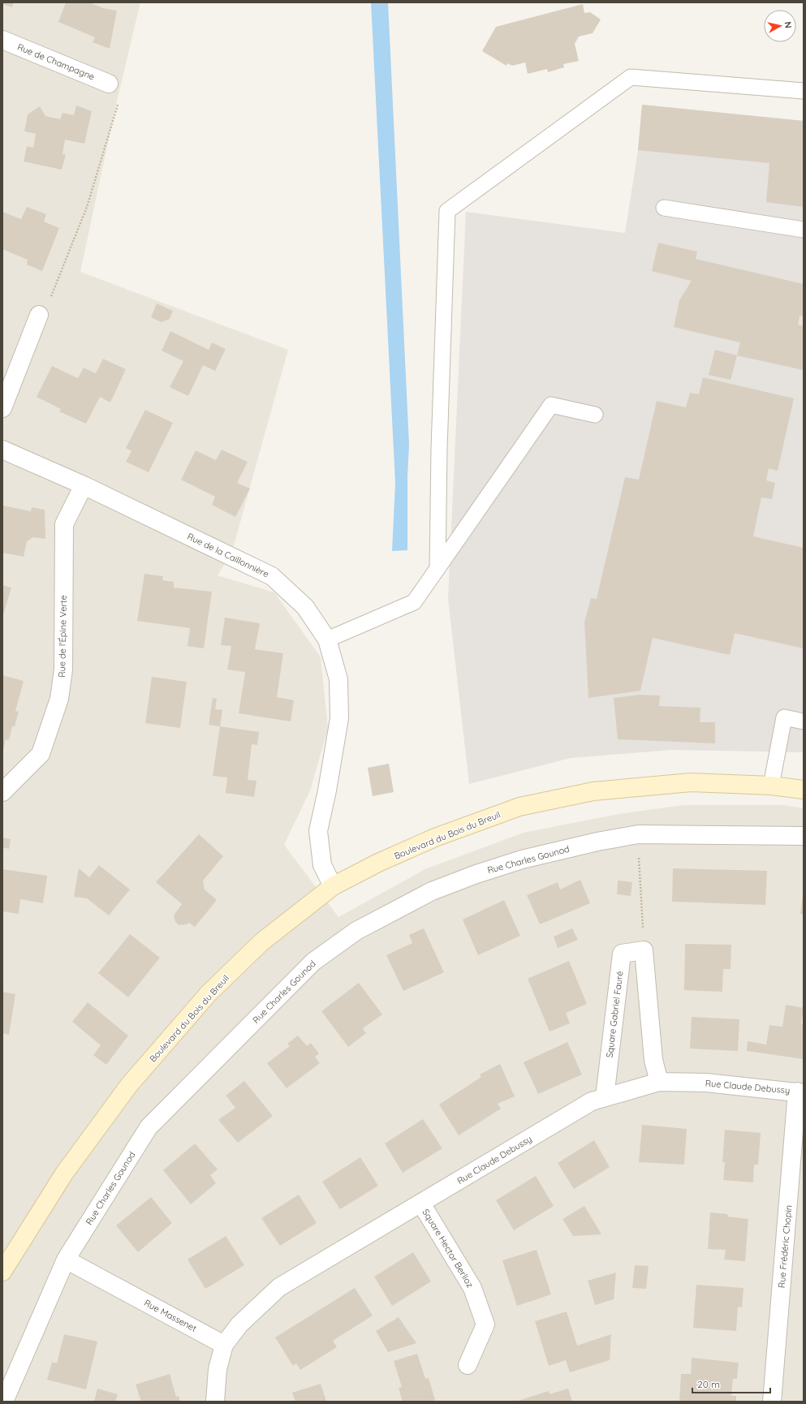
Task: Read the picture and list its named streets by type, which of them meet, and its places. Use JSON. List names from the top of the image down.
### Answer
{
  "streets": {
    "main road": ["Boulevard du Bois du Breuil"],
    "street": [
      "Rue de Champagne",
      "Rue de la Caillonnière",
      "Rue de l'Épine Verte",
      "Rue Charles Gounod",
      "Square Gabriel Fauré",
      "Rue Claude Debussy",
      "Rue Frédéric Chopin",
      "Square Hector Berlioz",
      "Rue Massenet"
    ]
  },
  "crossings": [
    ["Rue de la Caillonnière", "Rue de l'Épine Verte"],
    ["Rue de la Caillonnière", "Boulevard du Bois du Breuil"],
    ["Rue Charles Gounod", "Rue Massenet"],
    ["Square Gabriel Fauré", "Rue Claude Debussy"],
    ["Rue Claude Debussy", "Rue Frédéric Chopin"],
    ["Rue Claude Debussy", "Square Hector Berlioz"],
    ["Rue Claude Debussy", "Rue Massenet"]
  ],
  "scale_bar": "20 m",
  "north": "right"
}
